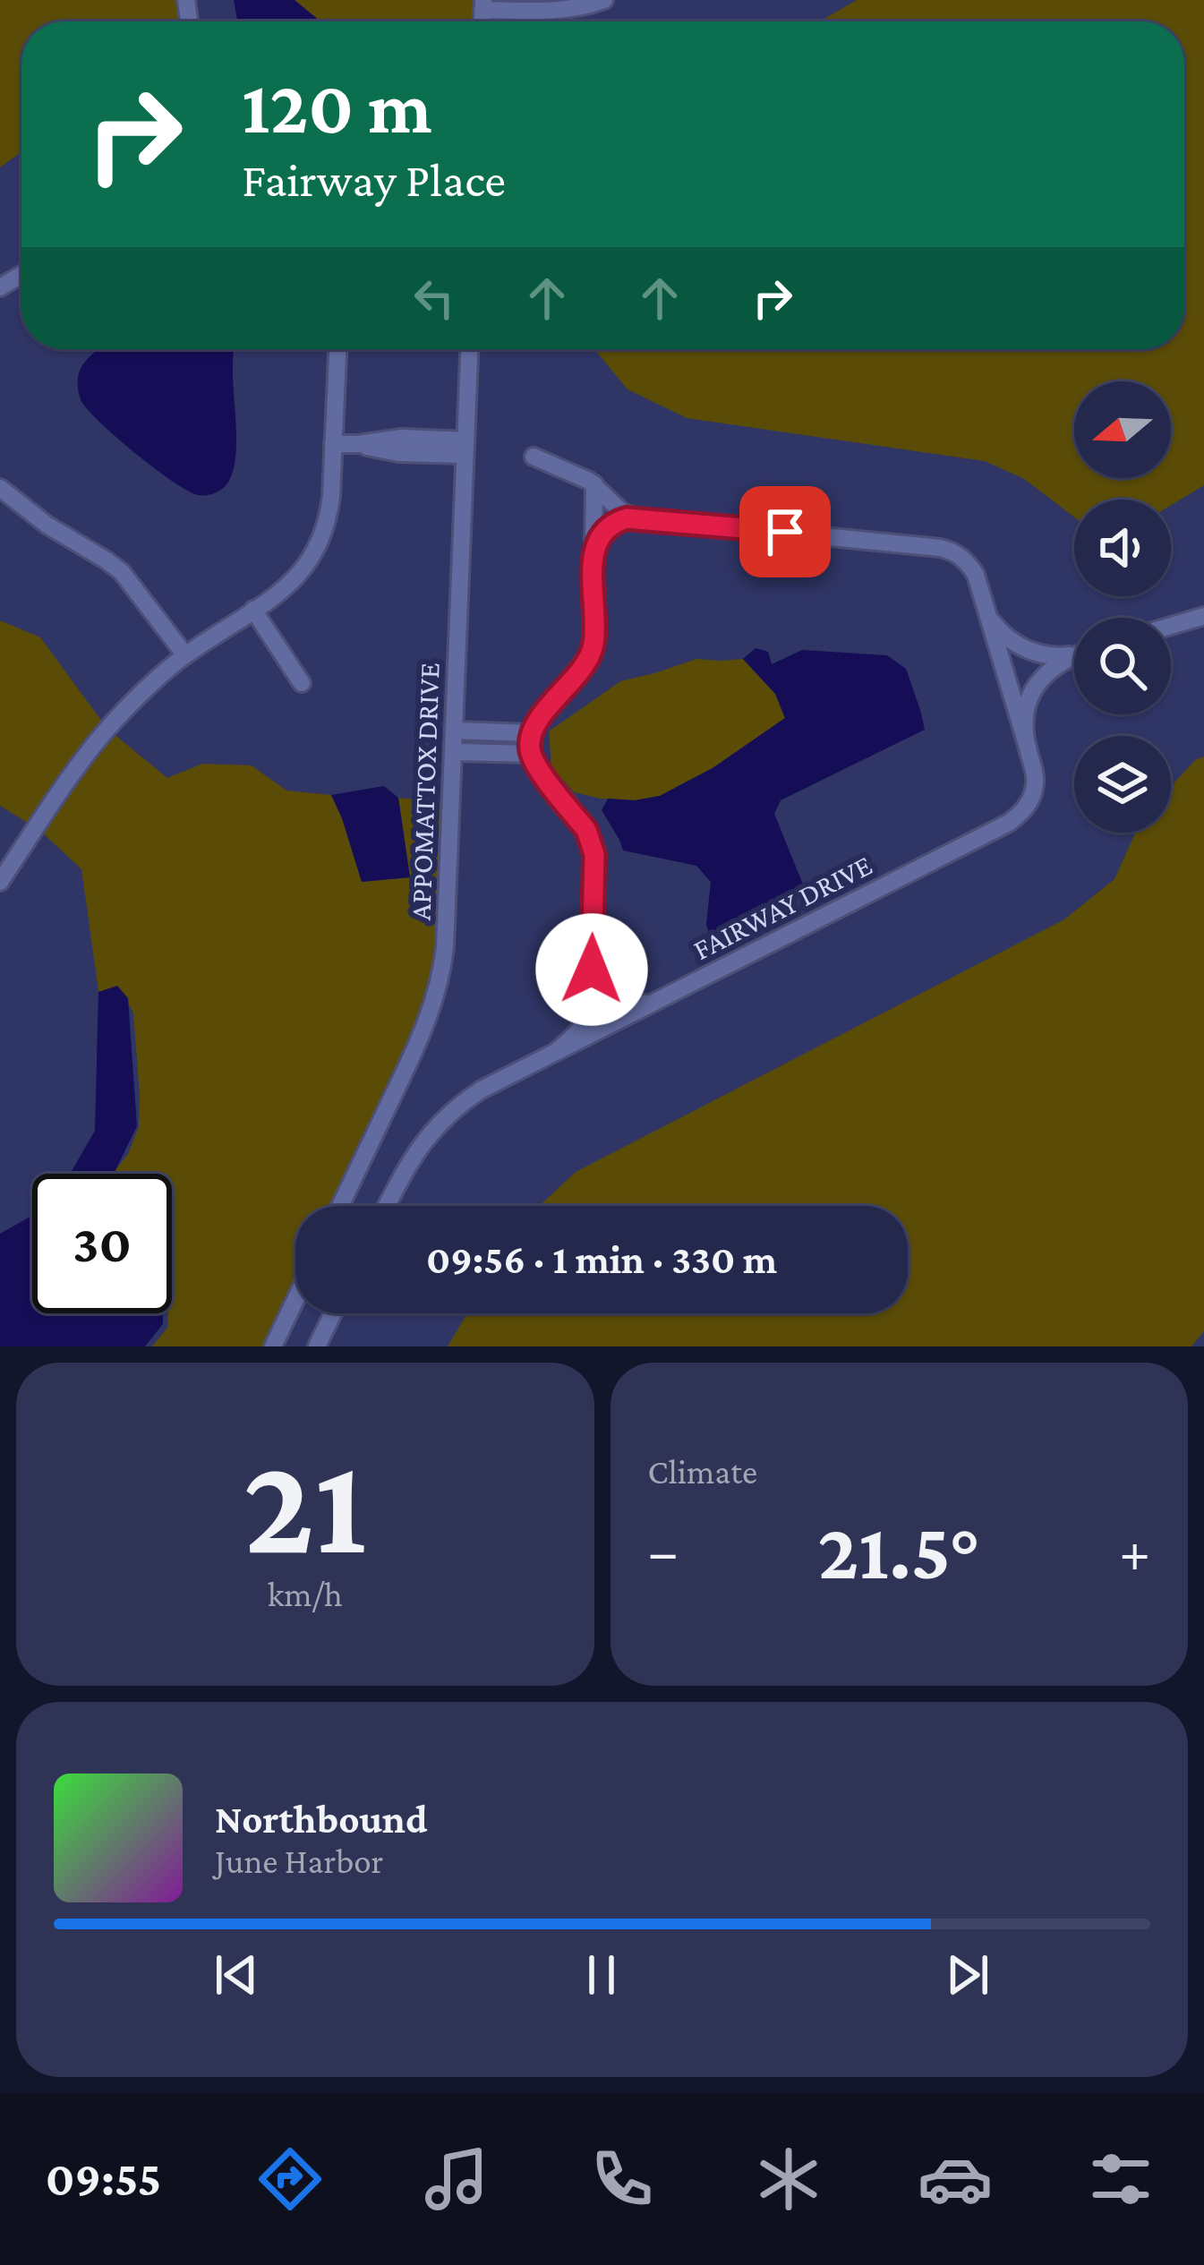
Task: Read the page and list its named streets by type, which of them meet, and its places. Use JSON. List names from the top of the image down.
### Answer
{
  "streets": {
    "street": ["APPOMATTOX DRIVE", "FAIRWAY DRIVE"]
  },
  "north": "left",
  "page": {
    "turn": ["120 m", "Fairway Place"],
    "limit": "30",
    "trip": "09:56 · 1 min · 330 m",
    "tile": [
      ["21", "km/h"],
      "Climate"
    ],
    "heat": ["−", "21.5°", "+"],
    "song": ["Northbound", "June Harbor"],
    "tabs": "09:55"
  }
}
